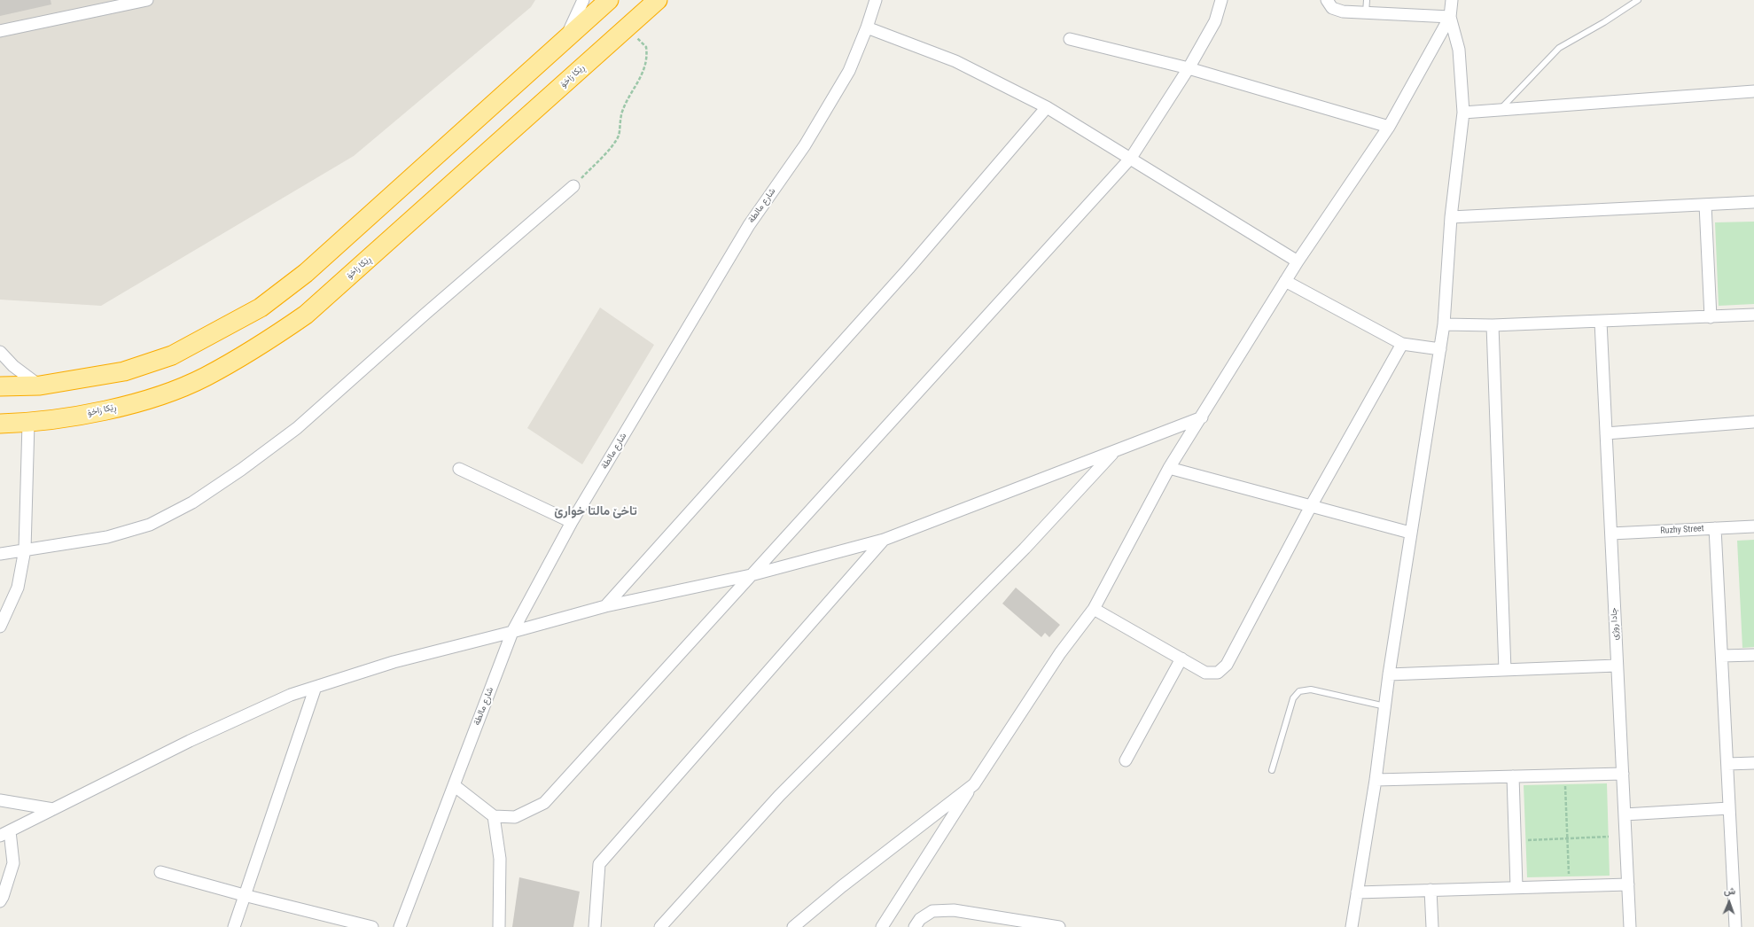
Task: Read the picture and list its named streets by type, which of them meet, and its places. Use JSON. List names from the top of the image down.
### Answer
{
  "streets": {
    "highway": ["ڕێکا زاخۆ"],
    "street": ["شارع مالطة", "Ruzhy Street", "جادا روژی"]
  },
  "crossings": [
    ["Ruzhy Street", "جادا روژی"]
  ],
  "districts": ["تاخێ مالتا خوارێ"],
  "north": "top"
}
